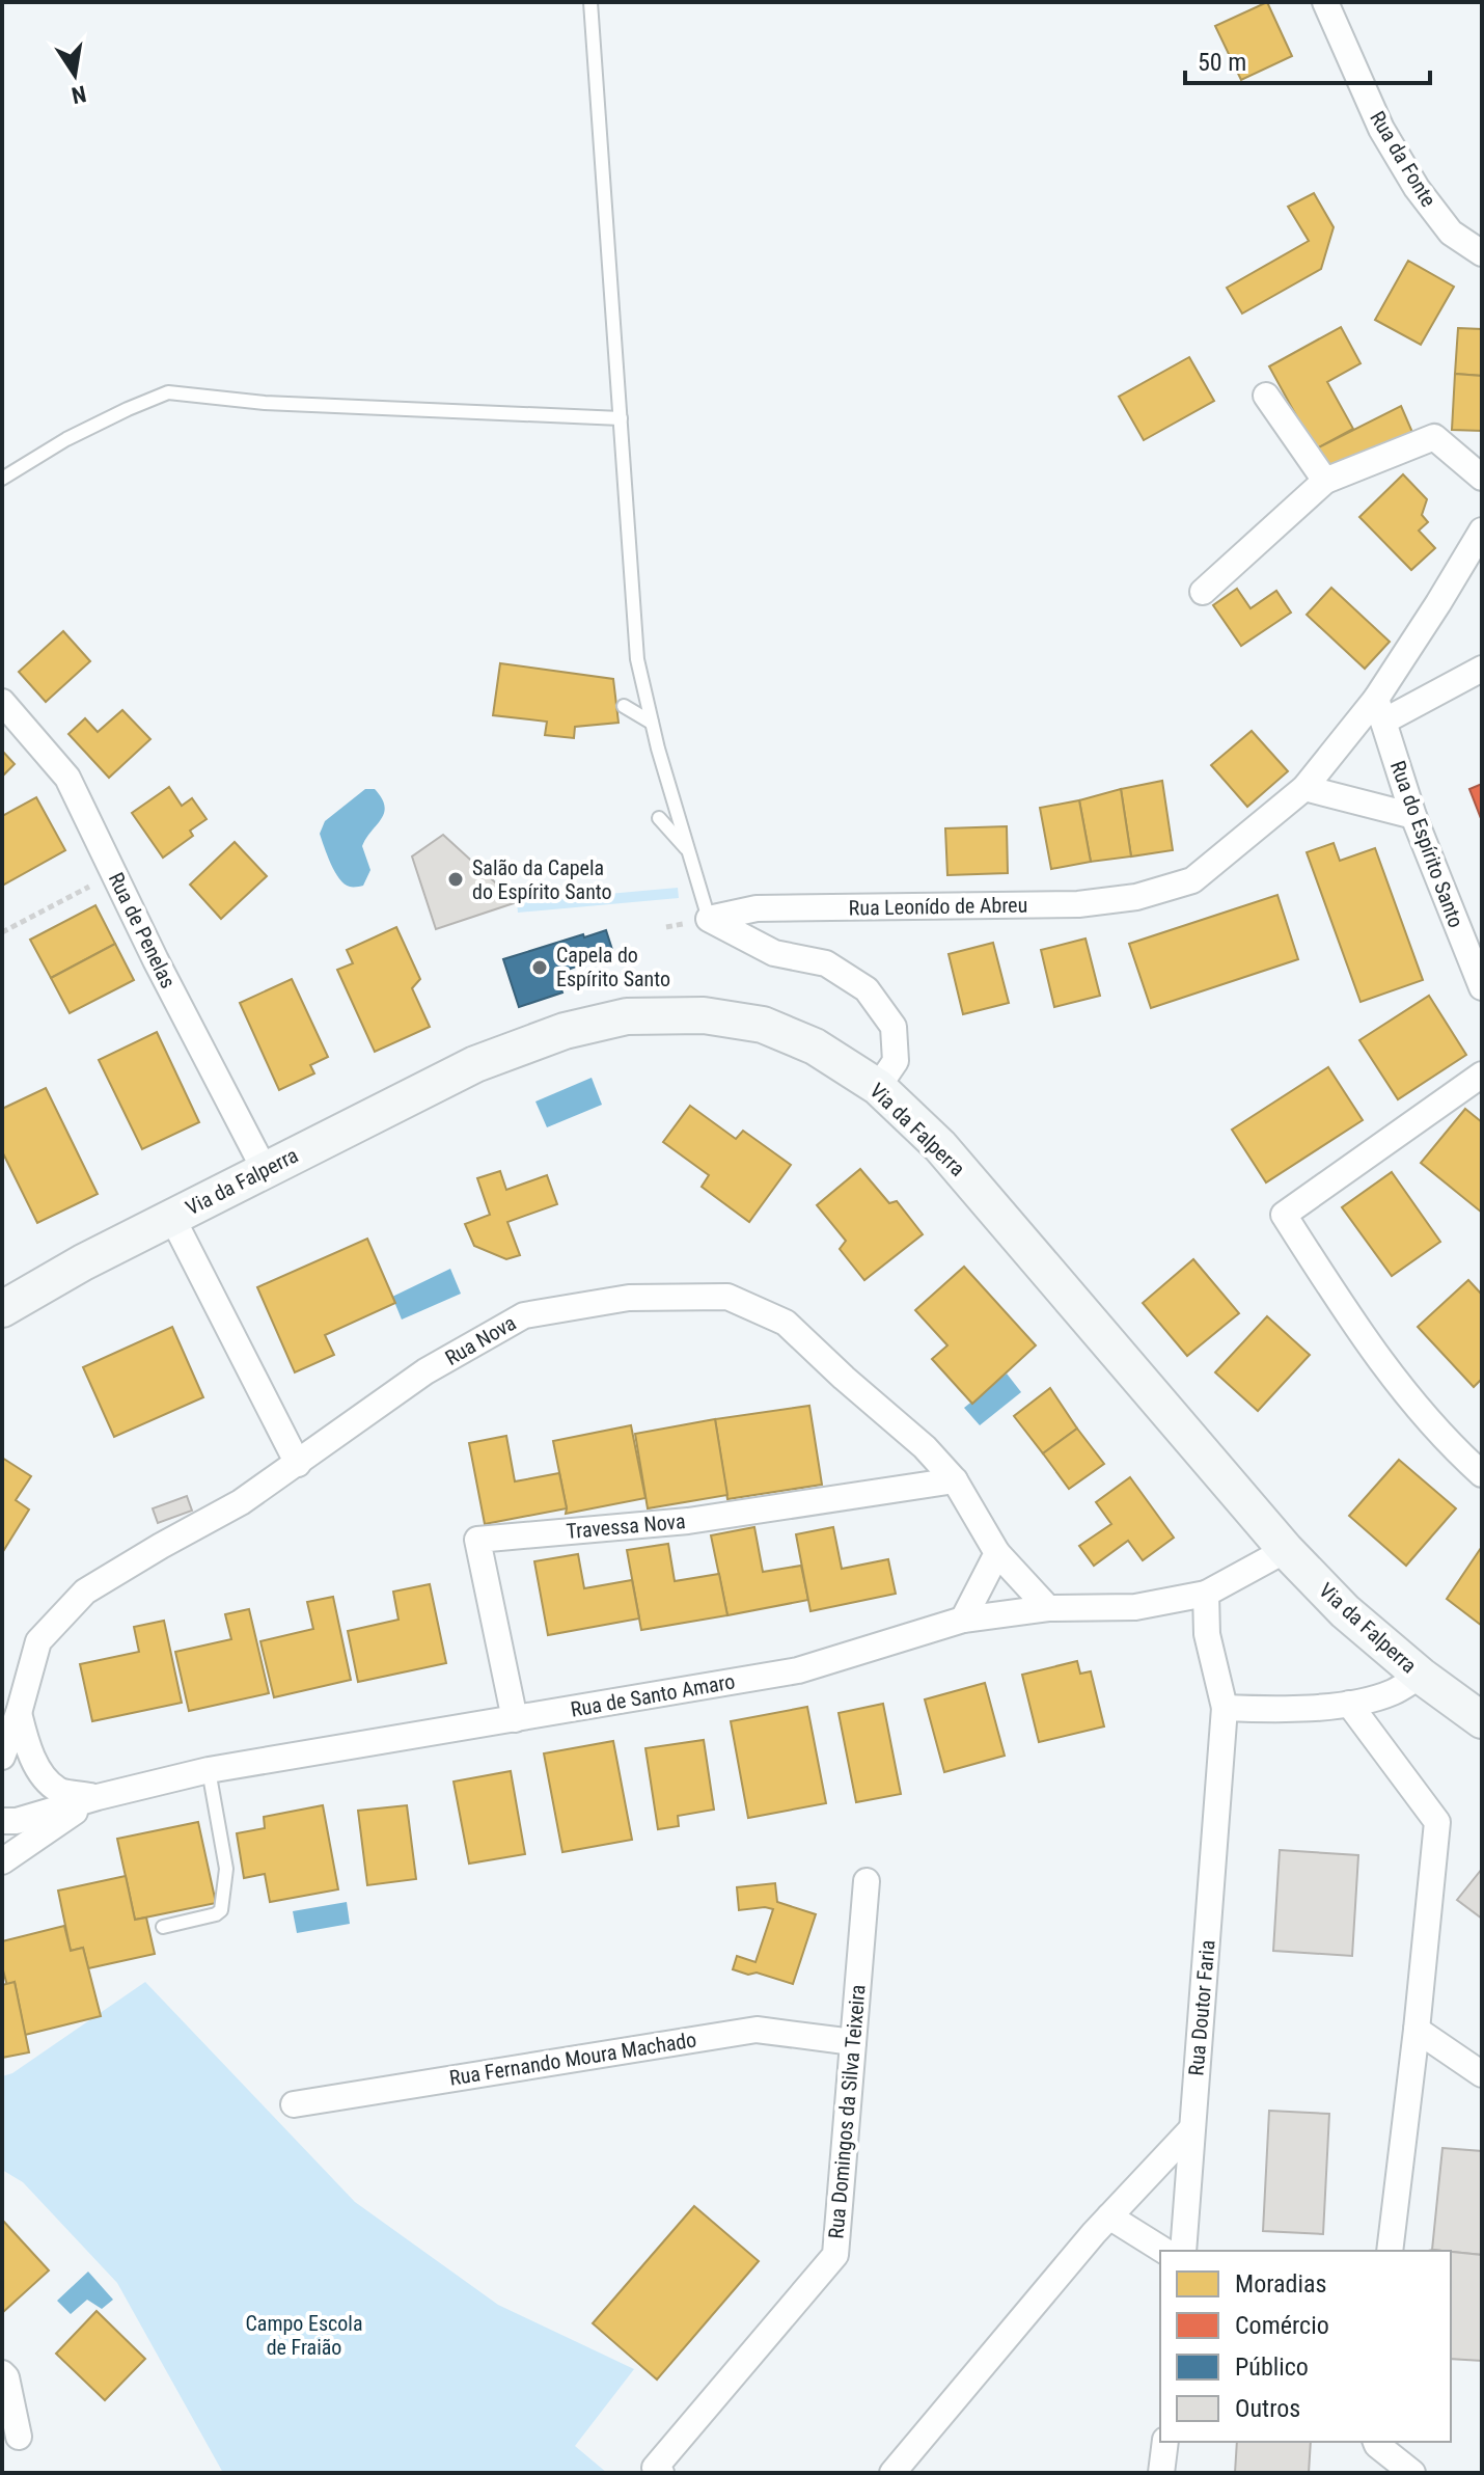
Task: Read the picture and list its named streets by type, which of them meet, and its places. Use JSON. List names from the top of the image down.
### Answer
{
  "streets": {
    "main road": ["Via da Falperra"],
    "street": [
      "Rua da Fonte",
      "Rua do Espírito Santo",
      "Rua Leonído de Abreu",
      "Rua de Penelas",
      "Rua Nova",
      "Travessa Nova",
      "Rua de Santo Amaro",
      "Rua Doutor Faria",
      "Rua Fernando Moura Machado",
      "Rua Domingos da Silva Teixeira"
    ]
  },
  "crossings": [
    ["Rua do Espírito Santo", "Rua Leonído de Abreu"],
    ["Rua de Penelas", "Via da Falperra"],
    ["Via da Falperra", "Rua de Santo Amaro"],
    ["Rua Nova", "Travessa Nova"],
    ["Rua Nova", "Rua de Santo Amaro"],
    ["Travessa Nova", "Rua de Santo Amaro"],
    ["Rua de Santo Amaro", "Rua Doutor Faria"],
    ["Rua Fernando Moura Machado", "Rua Domingos da Silva Teixeira"]
  ],
  "parks": ["Campo Escola de Fraião"],
  "places": ["Salão da Capela do Espírito Santo", "Capela do Espírito Santo"],
  "legend": [
    "Moradias",
    "Comércio",
    "Público",
    "Outros"
  ],
  "scale_bar": "50 m",
  "north": "bottom"
}
